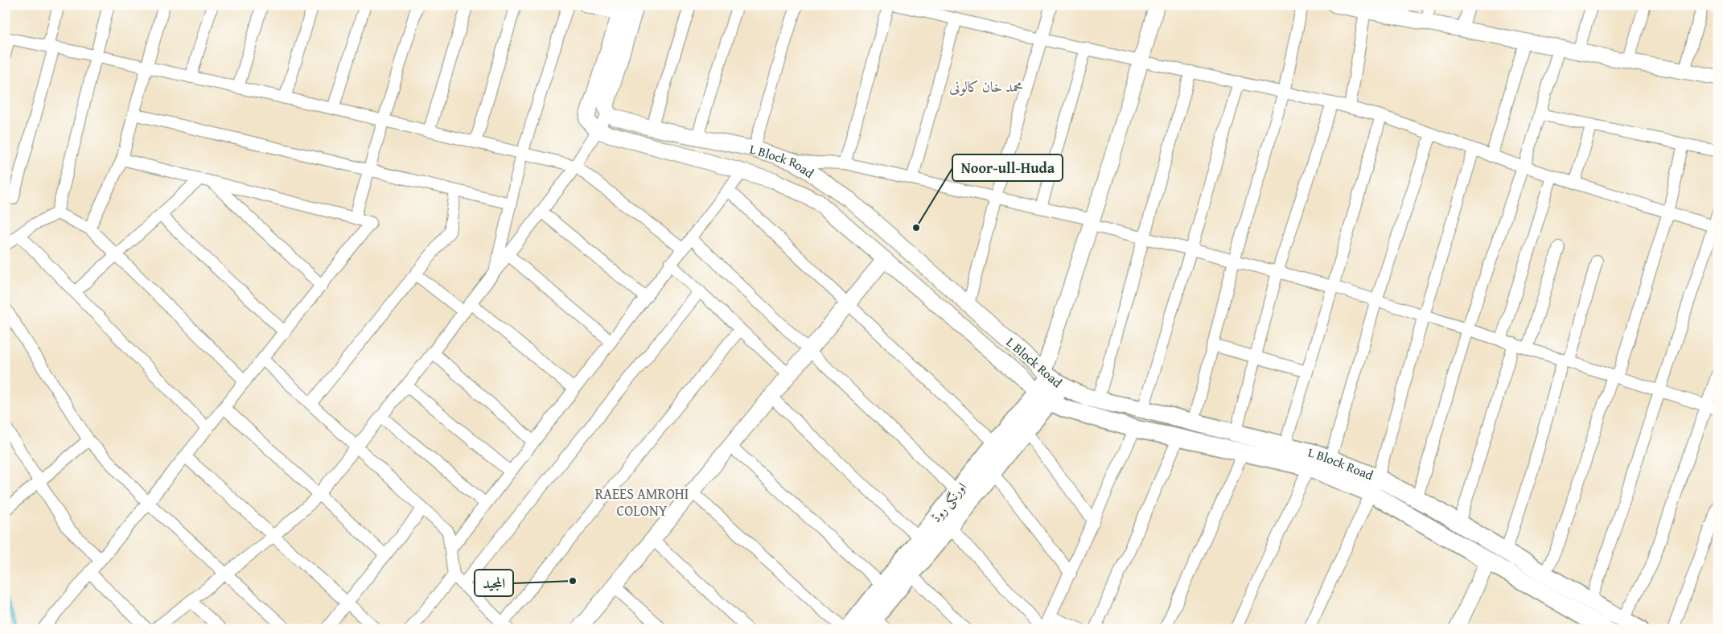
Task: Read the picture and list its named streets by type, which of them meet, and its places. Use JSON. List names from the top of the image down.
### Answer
{
  "streets": {
    "main road": ["L Block Road", "اورنگی روڈ"]
  },
  "crossings": [
    ["L Block Road", "اورنگی روڈ"]
  ],
  "districts": ["محمد خان کالونی", "RAEES AMROHI COLONY"],
  "places": ["Noor-ull-Huda", "المجید"]
}
